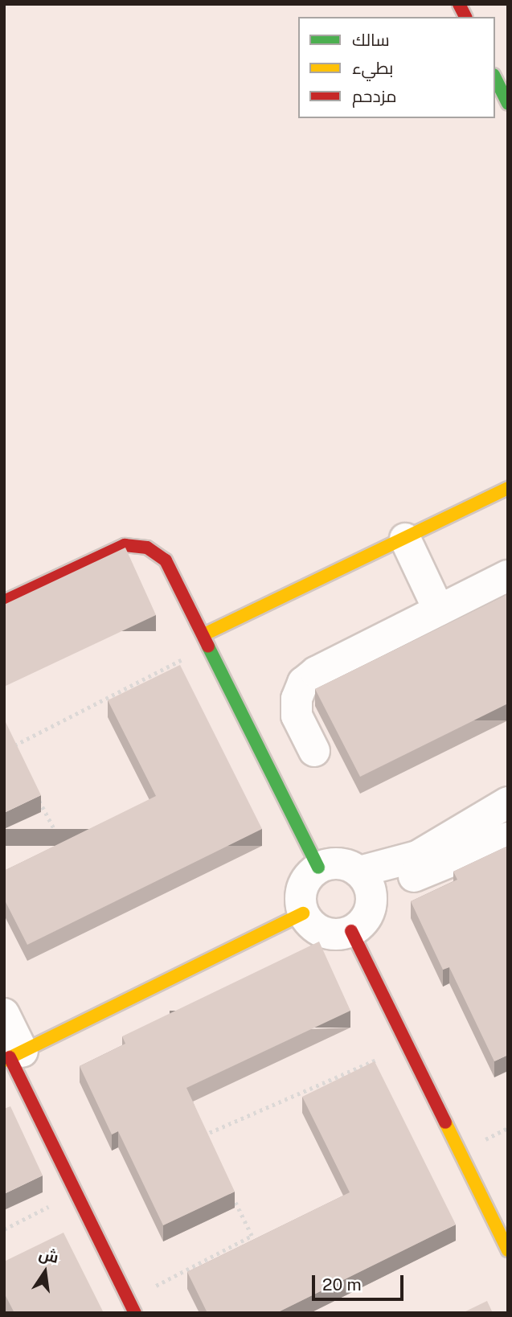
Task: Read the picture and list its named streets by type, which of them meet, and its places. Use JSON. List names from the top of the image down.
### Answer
{
  "legend": ["سالك", "بطيء", "مزدحم"],
  "scale_bar": "20 m",
  "north": "top"
}
